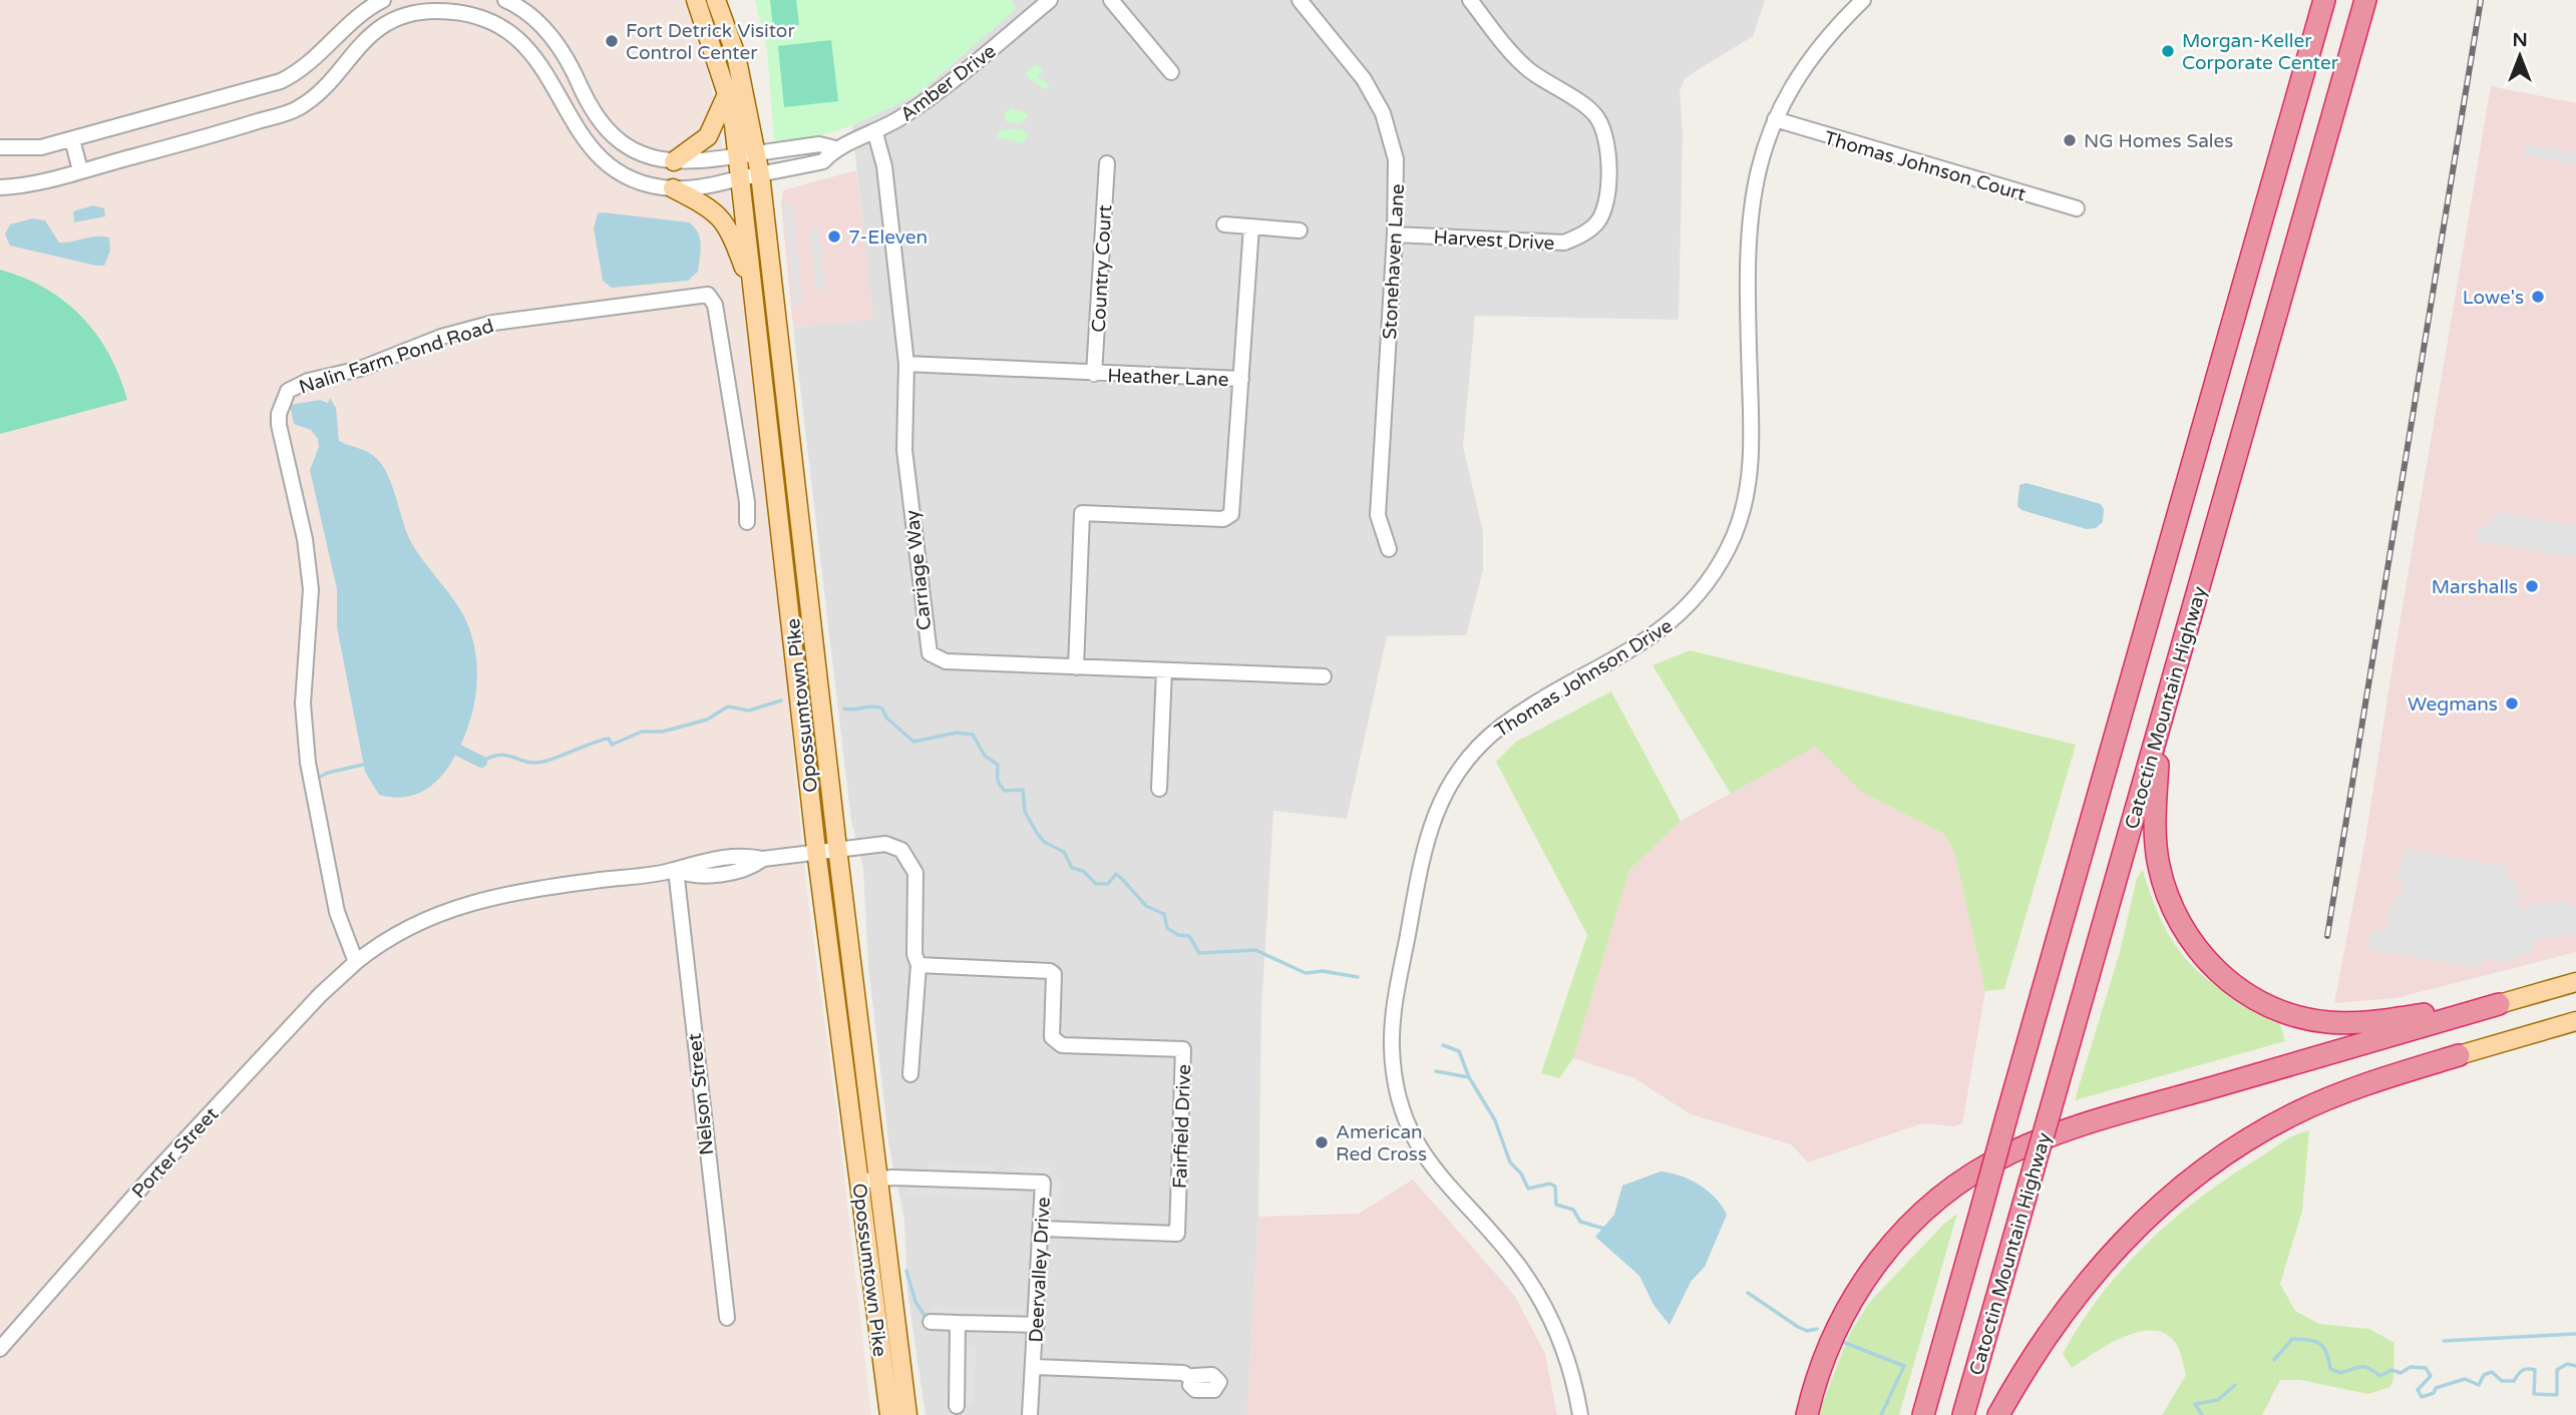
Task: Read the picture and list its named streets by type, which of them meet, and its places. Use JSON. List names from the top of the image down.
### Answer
{
  "streets": {
    "highway": ["Catoctin Mountain Highway"],
    "main road": ["Opossumtown Pike"],
    "street": [
      "Amber Drive",
      "Thomas Johnson Court",
      "Harvest Drive",
      "Stonehaven Lane",
      "Country Court",
      "Nalin Farm Pond Road",
      "Heather Lane",
      "Carriage Way",
      "Thomas Johnson Drive",
      "Nelson Street",
      "Fairfield Drive",
      "Porter Street",
      "Deervalley Drive"
    ]
  },
  "crossings": [
    ["Amber Drive", "Carriage Way"],
    ["Amber Drive", "Opossumtown Pike"],
    ["Thomas Johnson Court", "Thomas Johnson Drive"],
    ["Harvest Drive", "Stonehaven Lane"],
    ["Country Court", "Heather Lane"],
    ["Nalin Farm Pond Road", "Porter Street"],
    ["Heather Lane", "Carriage Way"],
    ["Opossumtown Pike", "Deervalley Drive"],
    ["Fairfield Drive", "Deervalley Drive"]
  ],
  "places": [
    "Fort Detrick Visitor Control Center",
    "Morgan-Keller Corporate Center",
    "NG Homes Sales",
    "7-Eleven",
    "Lowe's",
    "Marshalls",
    "Wegmans",
    "American Red Cross"
  ],
  "north": "top"
}
